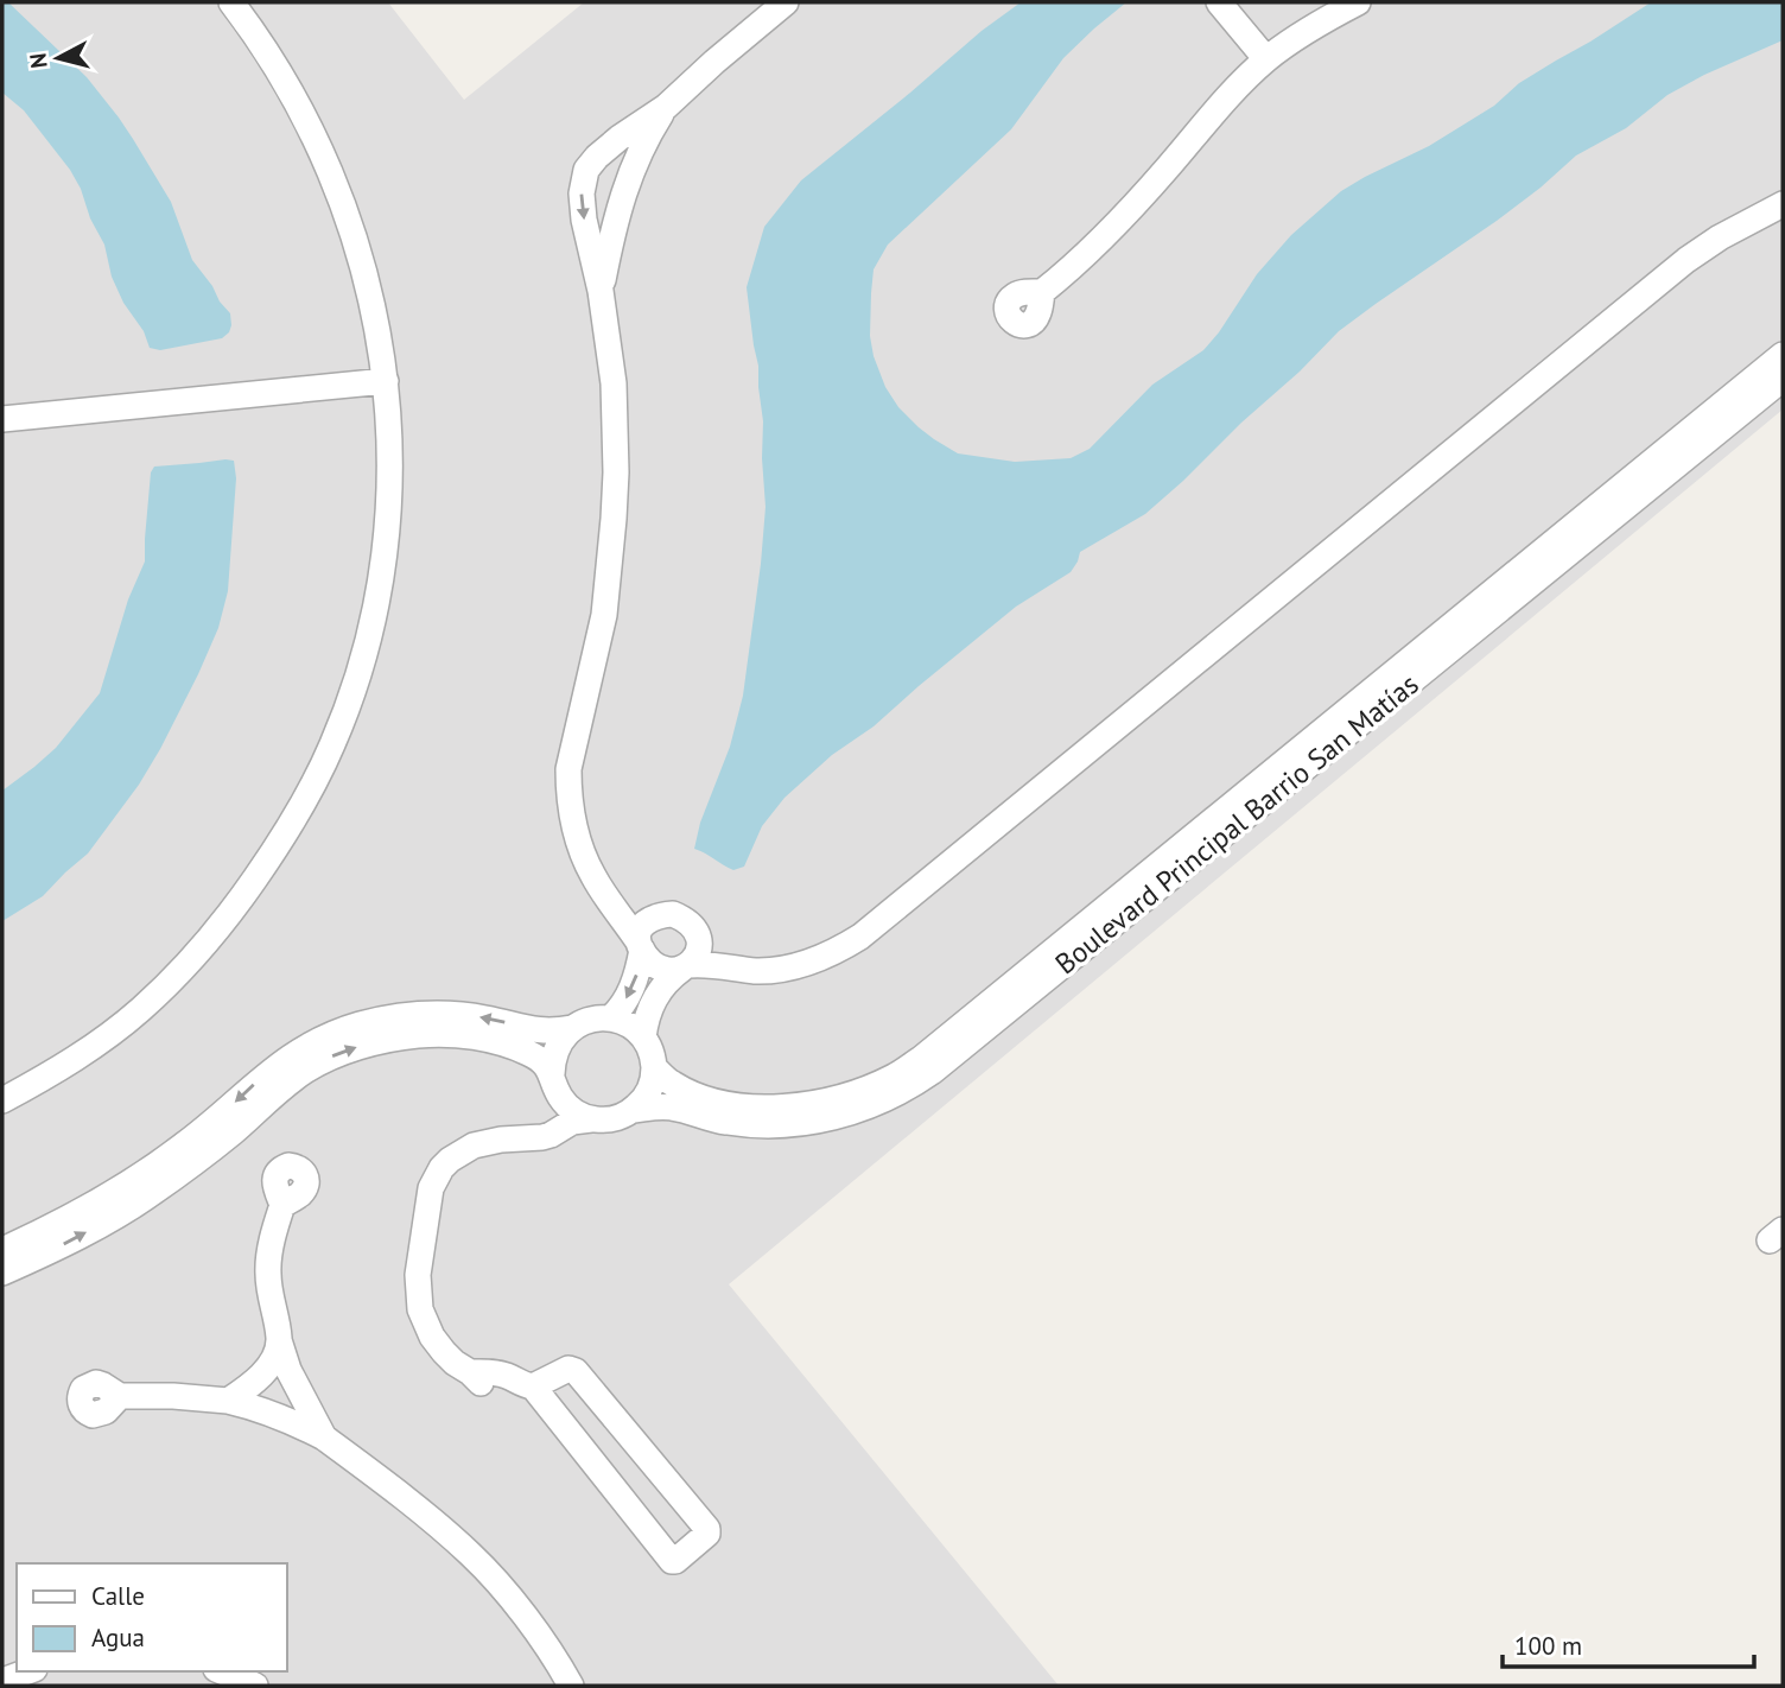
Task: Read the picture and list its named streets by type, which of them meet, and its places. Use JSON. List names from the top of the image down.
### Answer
{
  "streets": {
    "street": ["Boulevard Principal Barrio San Matías"]
  },
  "legend": ["Calle", "Agua"],
  "scale_bar": "100 m",
  "north": "left"
}
